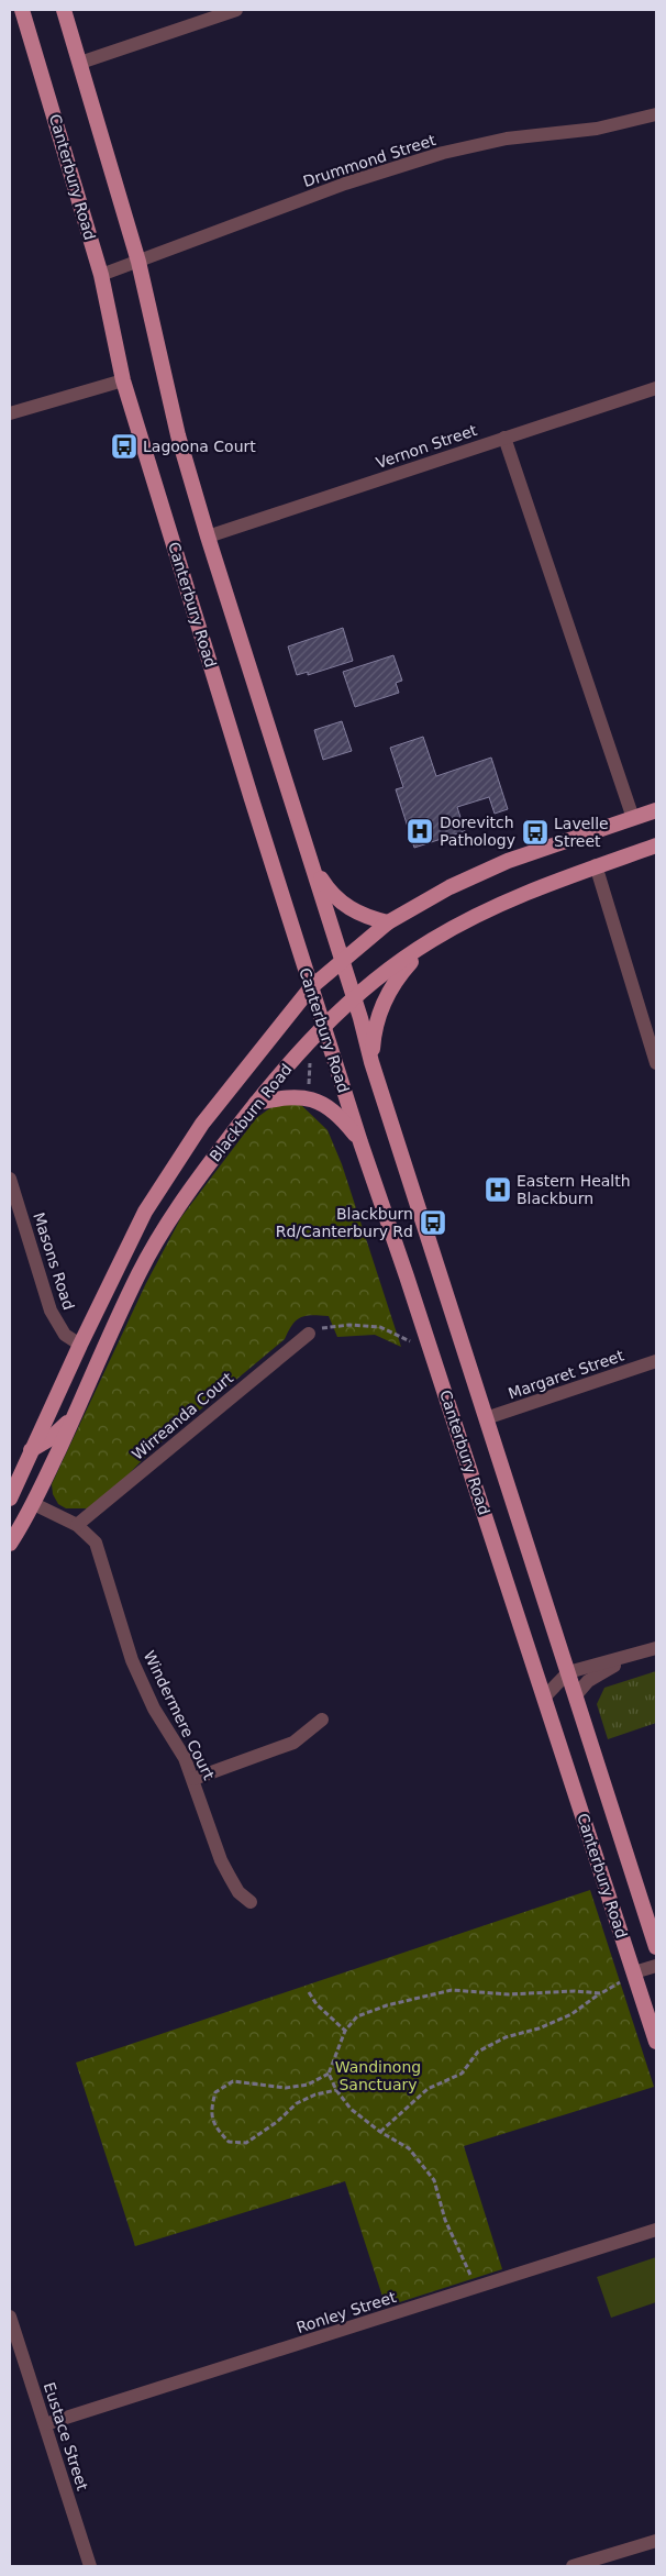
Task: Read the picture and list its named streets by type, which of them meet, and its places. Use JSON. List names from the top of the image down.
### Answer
{
  "streets": {
    "main road": ["Canterbury Road", "Blackburn Road"],
    "street": [
      "Drummond Street",
      "Vernon Street",
      "Masons Road",
      "Margaret Street",
      "Wirreanda Court",
      "Windermere Court",
      "Ronley Street",
      "Eustace Street"
    ]
  },
  "crossings": [
    ["Drummond Street", "Canterbury Road"],
    ["Canterbury Road", "Vernon Street"],
    ["Canterbury Road", "Blackburn Road"],
    ["Canterbury Road", "Margaret Street"],
    ["Blackburn Road", "Masons Road"],
    ["Blackburn Road", "Windermere Court"],
    ["Wirreanda Court", "Windermere Court"],
    ["Ronley Street", "Eustace Street"]
  ],
  "parks": ["Wandinong Sanctuary"],
  "places": {
    "bus stop": ["Lagoona Court", "Lavelle Street", "Blackburn Rd/Canterbury Rd"],
    "hospital": ["Dorevitch Pathology", "Eastern Health Blackburn"]
  }
}
